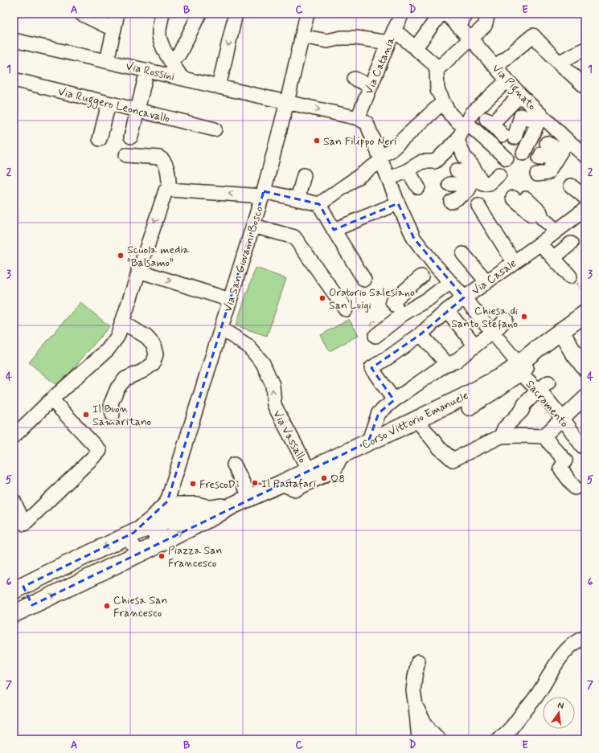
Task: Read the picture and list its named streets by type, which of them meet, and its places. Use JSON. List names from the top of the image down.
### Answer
{
  "streets": {
    "main road": ["Corso Vittorio Emanuele"],
    "street": [
      "Via Catania",
      "Via Rossini",
      "Via Pignato",
      "Via Ruggero Leoncavallo",
      "Via San Giovanni Bosco",
      "Via Casale",
      "Sacramento",
      "Via Vassallo"
    ]
  },
  "crossings": [
    ["Via Catania", "Via Rossini"],
    ["Via Catania", "Sacramento"],
    ["Via Rossini", "Via San Giovanni Bosco"],
    ["Via Rossini", "Sacramento"],
    ["Via San Giovanni Bosco", "Via Vassallo"],
    ["Via Casale", "Sacramento"],
    ["Sacramento", "Corso Vittorio Emanuele"],
    ["Corso Vittorio Emanuele", "Via Vassallo"]
  ],
  "places": [
    "San Filippo Neri",
    "Scuola media \"Balsamo\"",
    "Oratorio Salesiano San Luigi",
    "Chiesa di Santo Stefano",
    "Il Buon Samaritano",
    "Q8",
    "Il Pastafari",
    "FrescoDì",
    "Piazza San Francesco",
    "Chiesa San Francesco"
  ],
  "north": "top",
  "grid": {
    "columns": [
      "A",
      "B",
      "C",
      "D",
      "E"
    ],
    "rows": [
      "1",
      "2",
      "3",
      "4",
      "5",
      "6",
      "7"
    ]
  }
}
